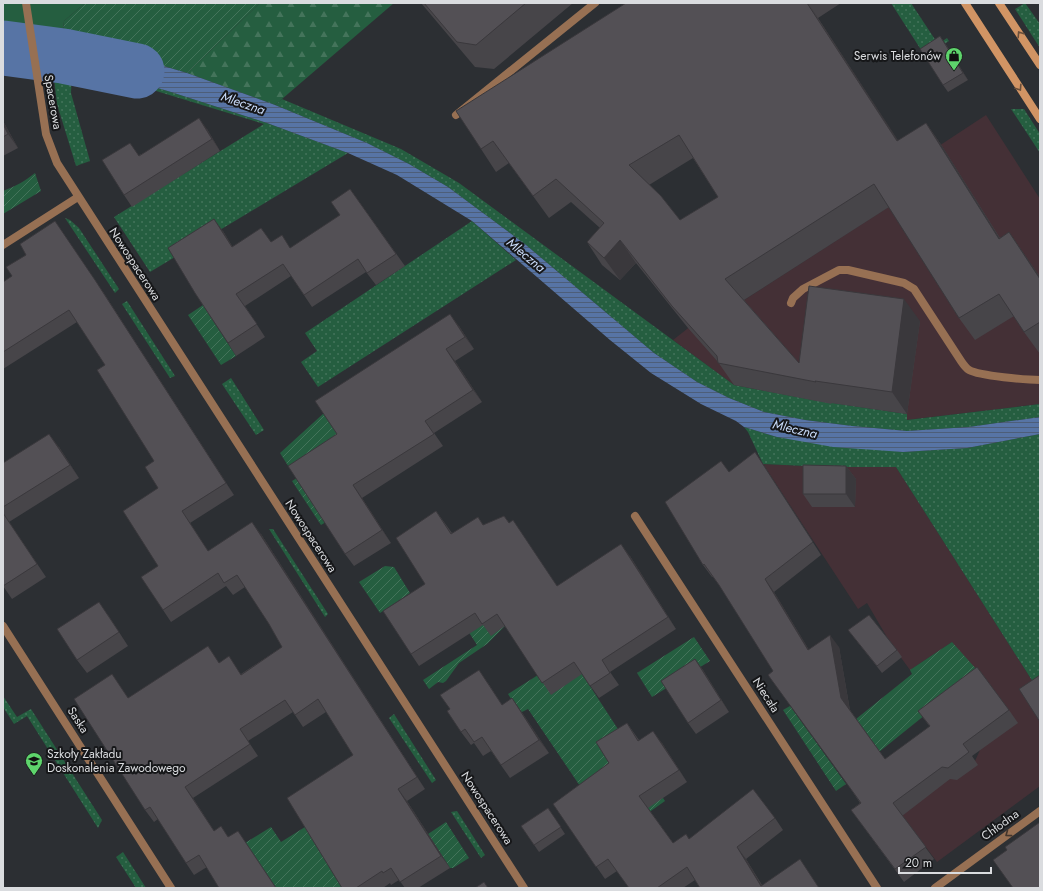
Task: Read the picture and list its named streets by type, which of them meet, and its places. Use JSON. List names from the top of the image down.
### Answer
{
  "streets": {
    "street": [
      "Spacerowa",
      "Nowospacerowa",
      "Niecała",
      "Saska",
      "Chłodna"
    ]
  },
  "crossings": [
    ["Spacerowa", "Nowospacerowa"]
  ],
  "one_way": ["Chłodna"],
  "water": ["Mleczna"],
  "places": {
    "shop": ["Serwis Telefonów"],
    "school or university": ["Szkoły Zakładu Doskonalenia Zawodowego"]
  },
  "scale_bar": "20 m"
}
